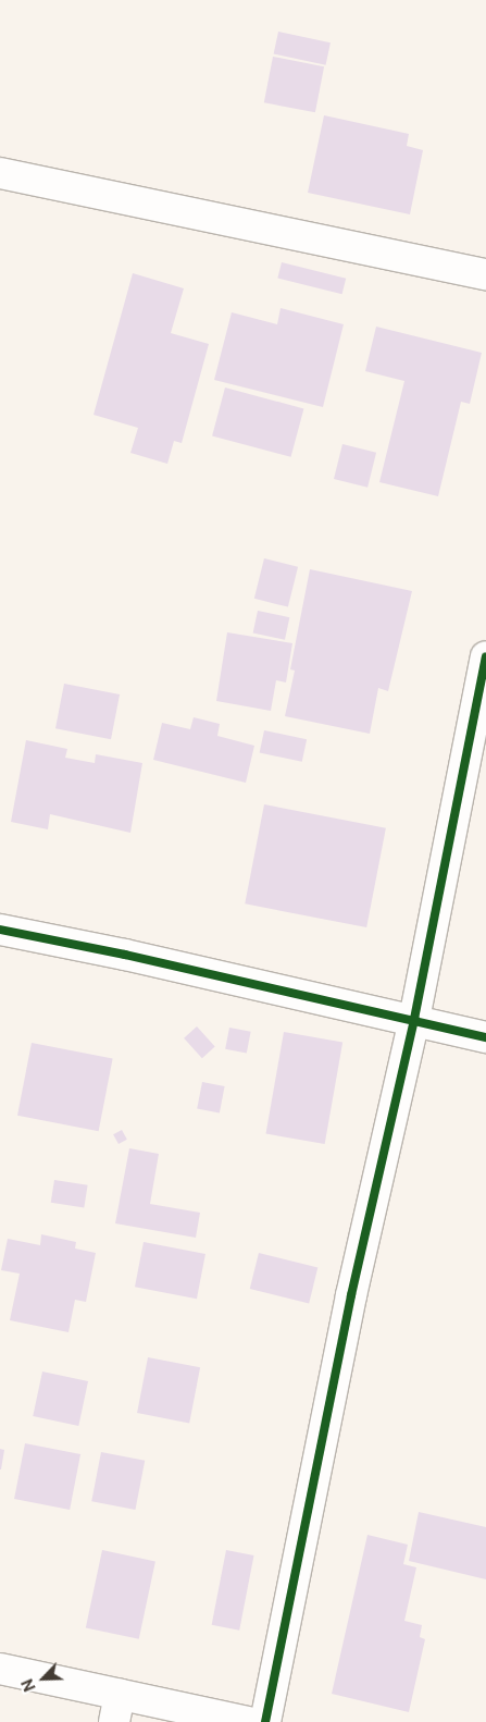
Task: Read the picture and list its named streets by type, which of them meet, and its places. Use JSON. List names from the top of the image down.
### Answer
{
  "north": "bottom left"
}
